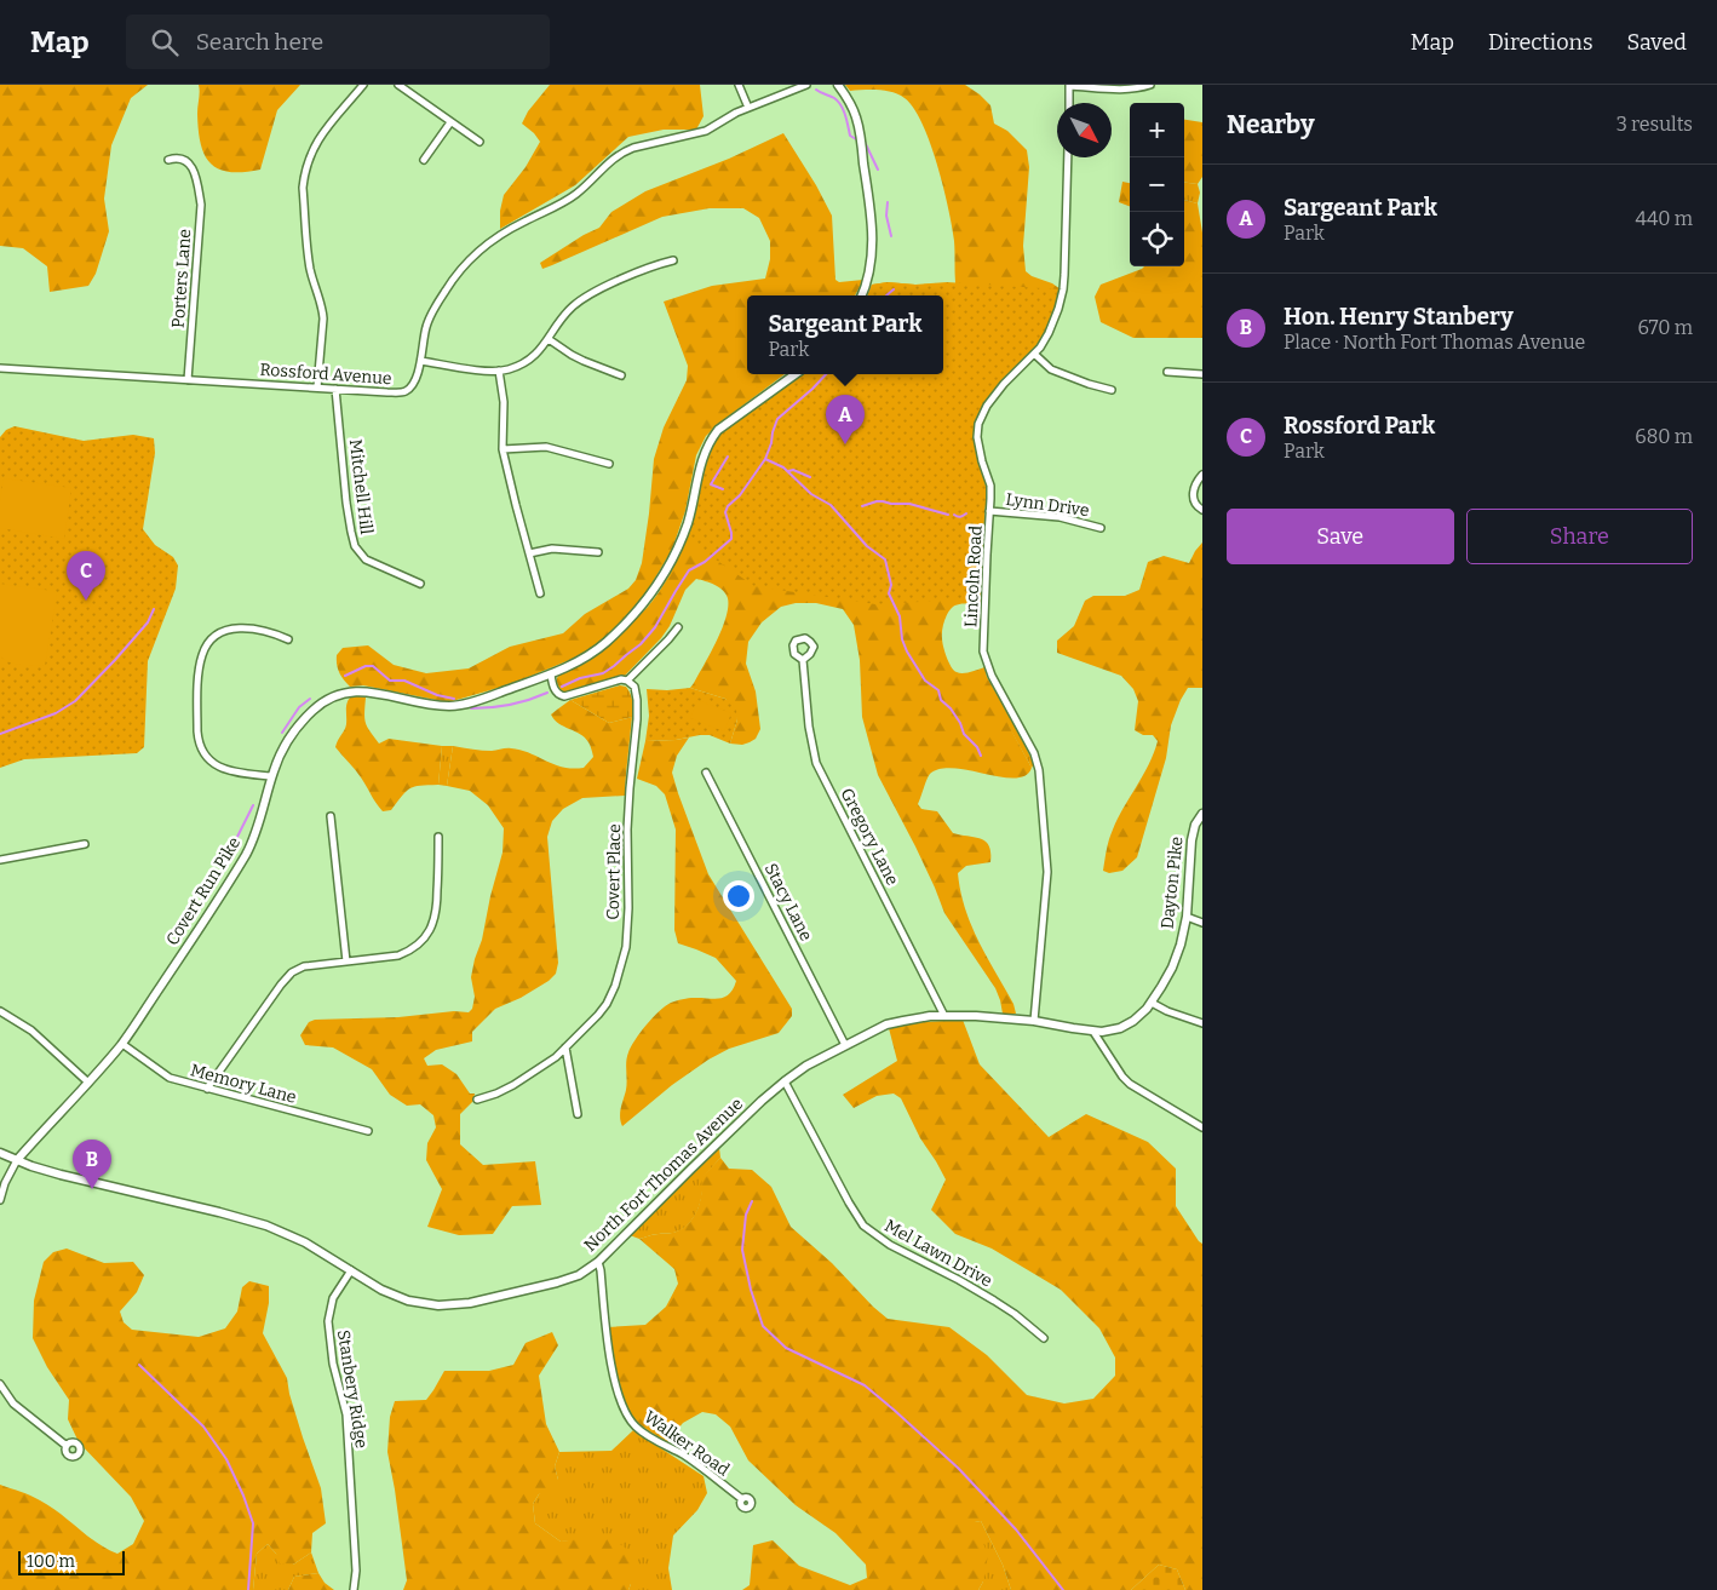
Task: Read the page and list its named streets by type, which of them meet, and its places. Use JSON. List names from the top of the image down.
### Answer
{
  "streets": {
    "street": [
      "Porters Lane",
      "Rossford Avenue",
      "Mitchell Hill",
      "Lynn Drive",
      "Lincoln Road",
      "Gregory Lane",
      "Covert Place",
      "Dayton Pike",
      "Covert Run Pike",
      "Stacy Lane",
      "Memory Lane",
      "North Fort Thomas Avenue",
      "Mel Lawn Drive",
      "Stanbery Ridge",
      "Walker Road"
    ]
  },
  "crossings": [
    ["Porters Lane", "Rossford Avenue"],
    ["Rossford Avenue", "Mitchell Hill"],
    ["Lynn Drive", "Lincoln Road"],
    ["Lincoln Road", "Dayton Pike"],
    ["Lincoln Road", "North Fort Thomas Avenue"],
    ["Gregory Lane", "North Fort Thomas Avenue"],
    ["Dayton Pike", "North Fort Thomas Avenue"],
    ["Covert Run Pike", "Memory Lane"],
    ["Covert Run Pike", "North Fort Thomas Avenue"],
    ["Stacy Lane", "North Fort Thomas Avenue"],
    ["North Fort Thomas Avenue", "Mel Lawn Drive"],
    ["North Fort Thomas Avenue", "Stanbery Ridge"],
    ["North Fort Thomas Avenue", "Walker Road"]
  ],
  "scale_bar": "100 m",
  "north": "bottom right",
  "page": {
    "header": "Map",
    "search": "Search here",
    "nav": ["Map", "Directions", "Saved"],
    "heading": ["Nearby", "3 results"],
    "map_buttons": ["+", "−"],
    "list": [
      {
        "mark": "A",
        "name": "Sargeant Park",
        "note": "Park",
        "value": "440 m"
      },
      {
        "mark": "B",
        "name": "Hon. Henry Stanbery",
        "note": "Place · North Fort Thomas Avenue",
        "value": "670 m"
      },
      {
        "mark": "C",
        "name": "Rossford Park",
        "note": "Park",
        "value": "680 m"
      }
    ],
    "popup": ["Sargeant Park", "Park"],
    "pins": ["A", "C", "B"],
    "buttons": ["Save", "Share"],
    "scale": "100 m"
  }
}
